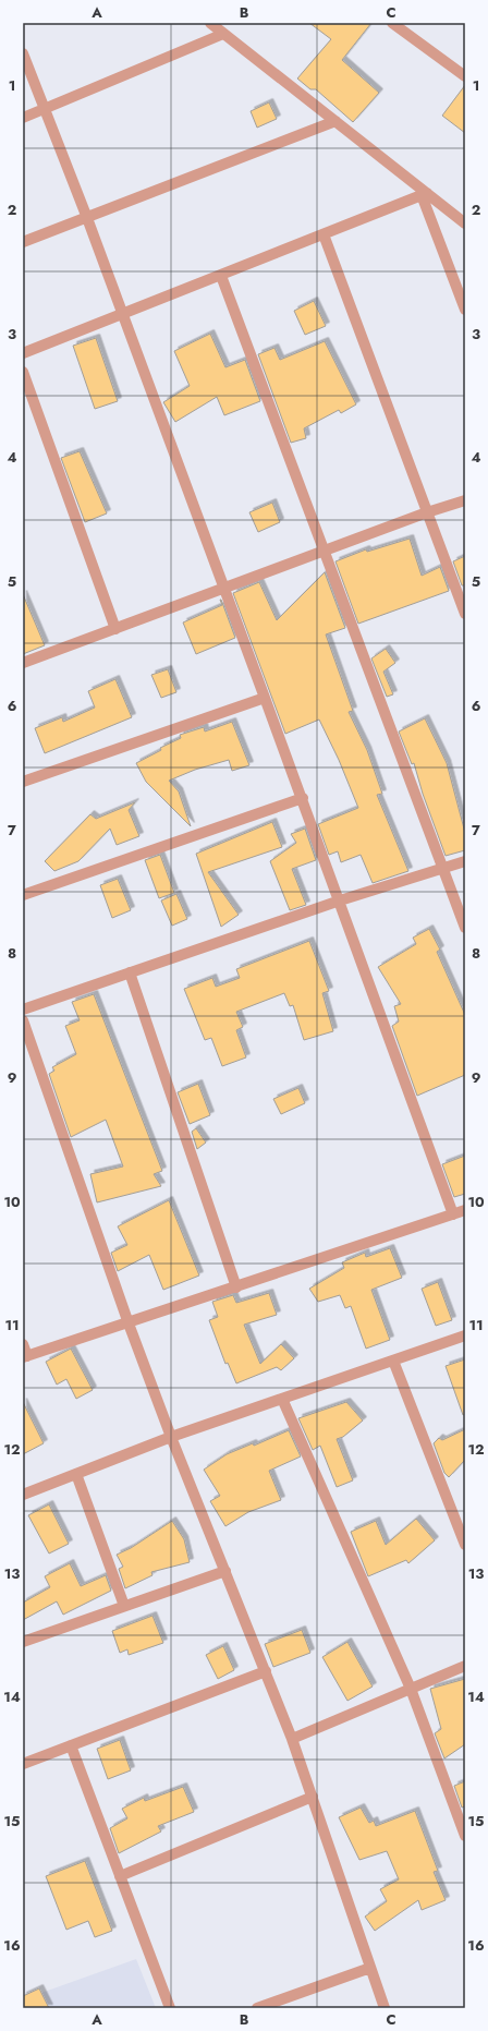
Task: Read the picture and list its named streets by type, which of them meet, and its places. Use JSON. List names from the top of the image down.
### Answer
{
  "grid": {
    "columns": ["A", "B", "C"],
    "rows": [
      "1",
      "2",
      "3",
      "4",
      "5",
      "6",
      "7",
      "8",
      "9",
      "10",
      "11",
      "12",
      "13",
      "14",
      "15",
      "16"
    ]
  }
}
